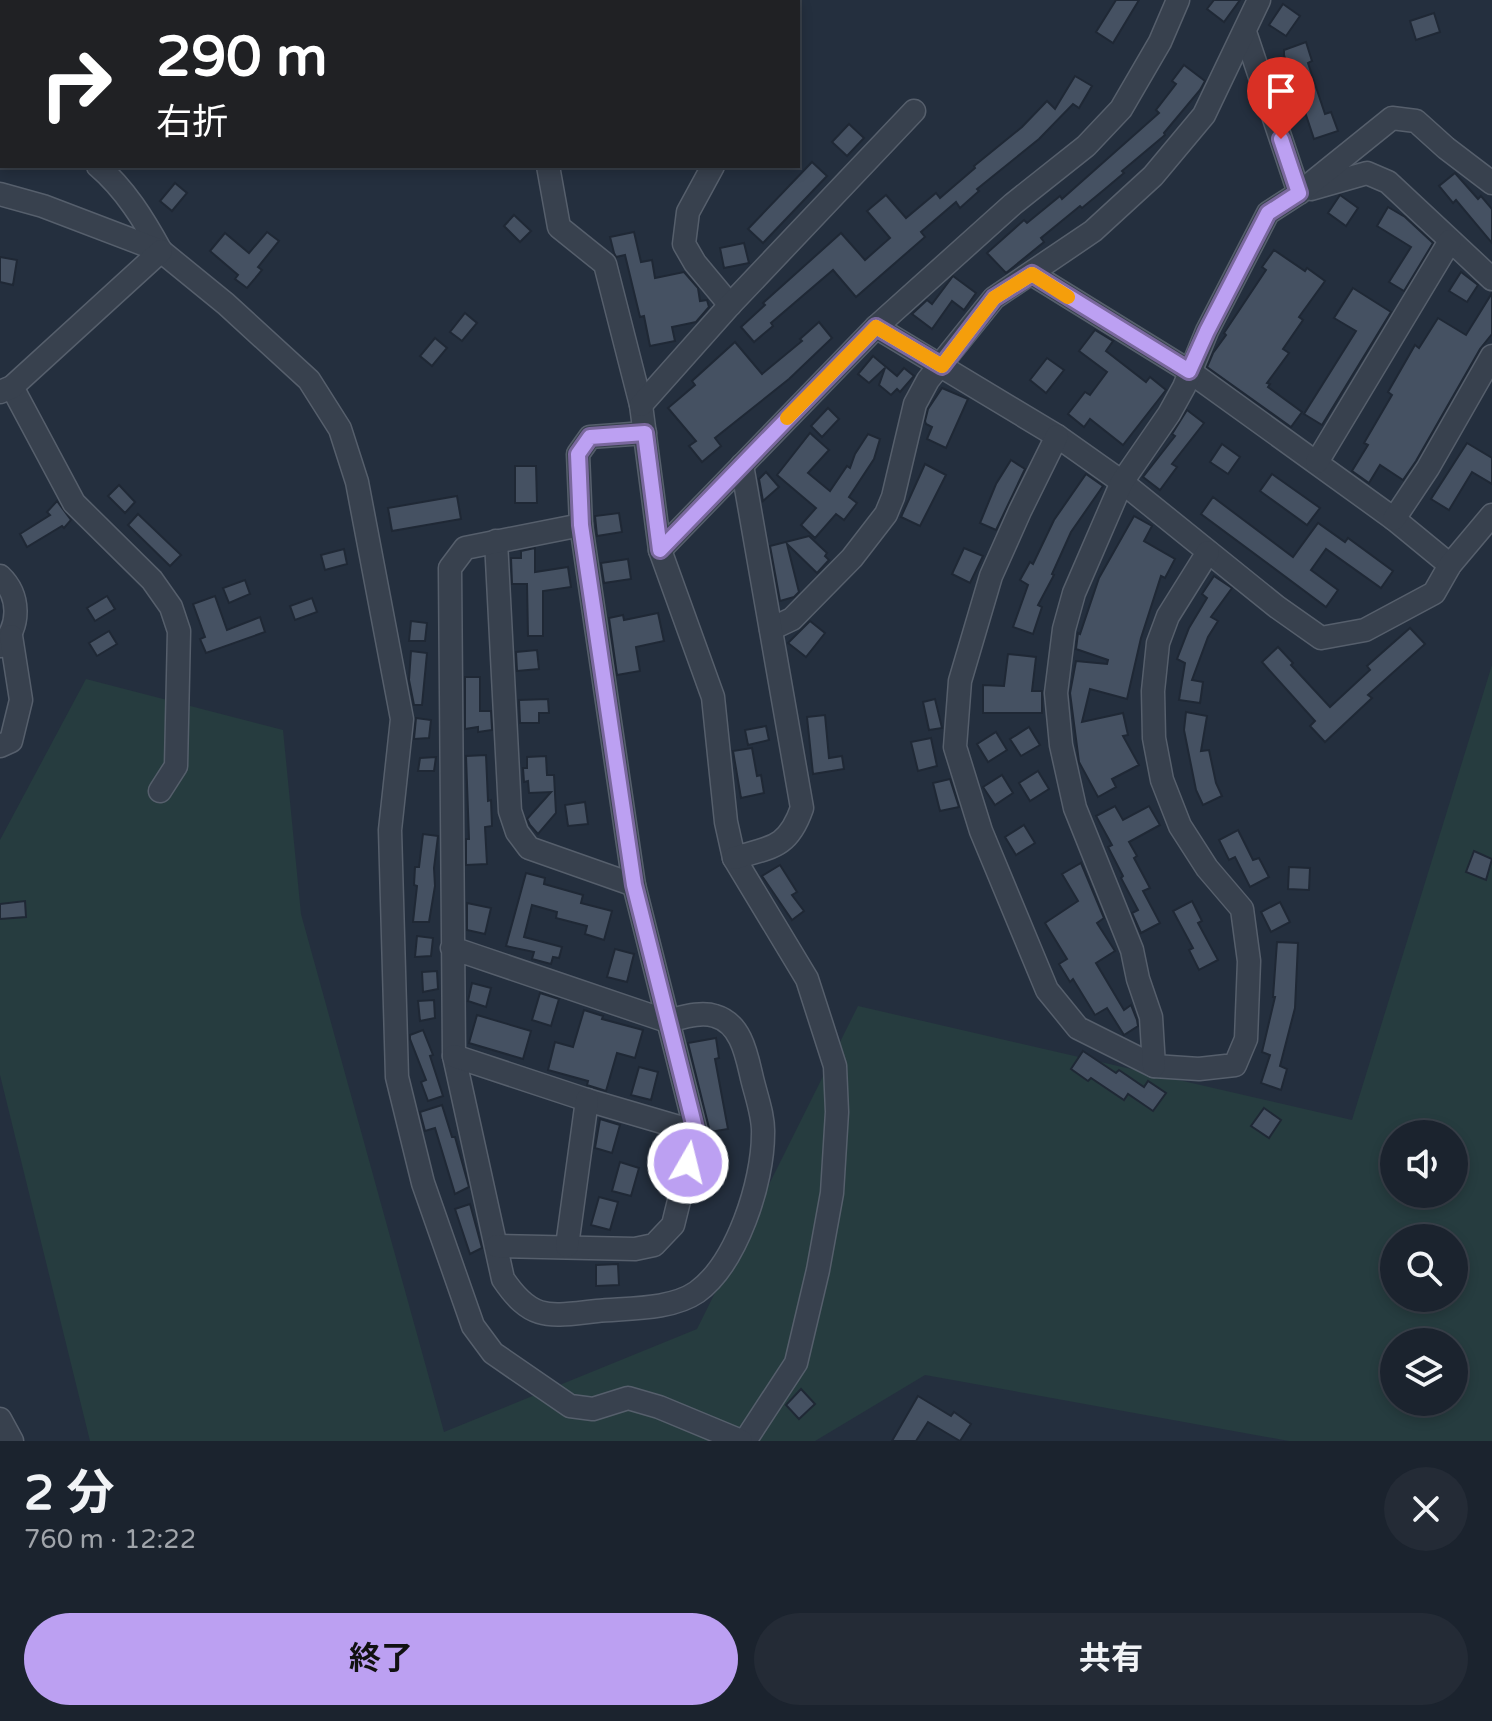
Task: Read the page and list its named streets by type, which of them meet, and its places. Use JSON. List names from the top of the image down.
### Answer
{
  "page": {
    "turn": ["290 m", "右折"],
    "heading": ["2 分", "760 m · 12:22"],
    "buttons": ["終了", "共有"]
  }
}
